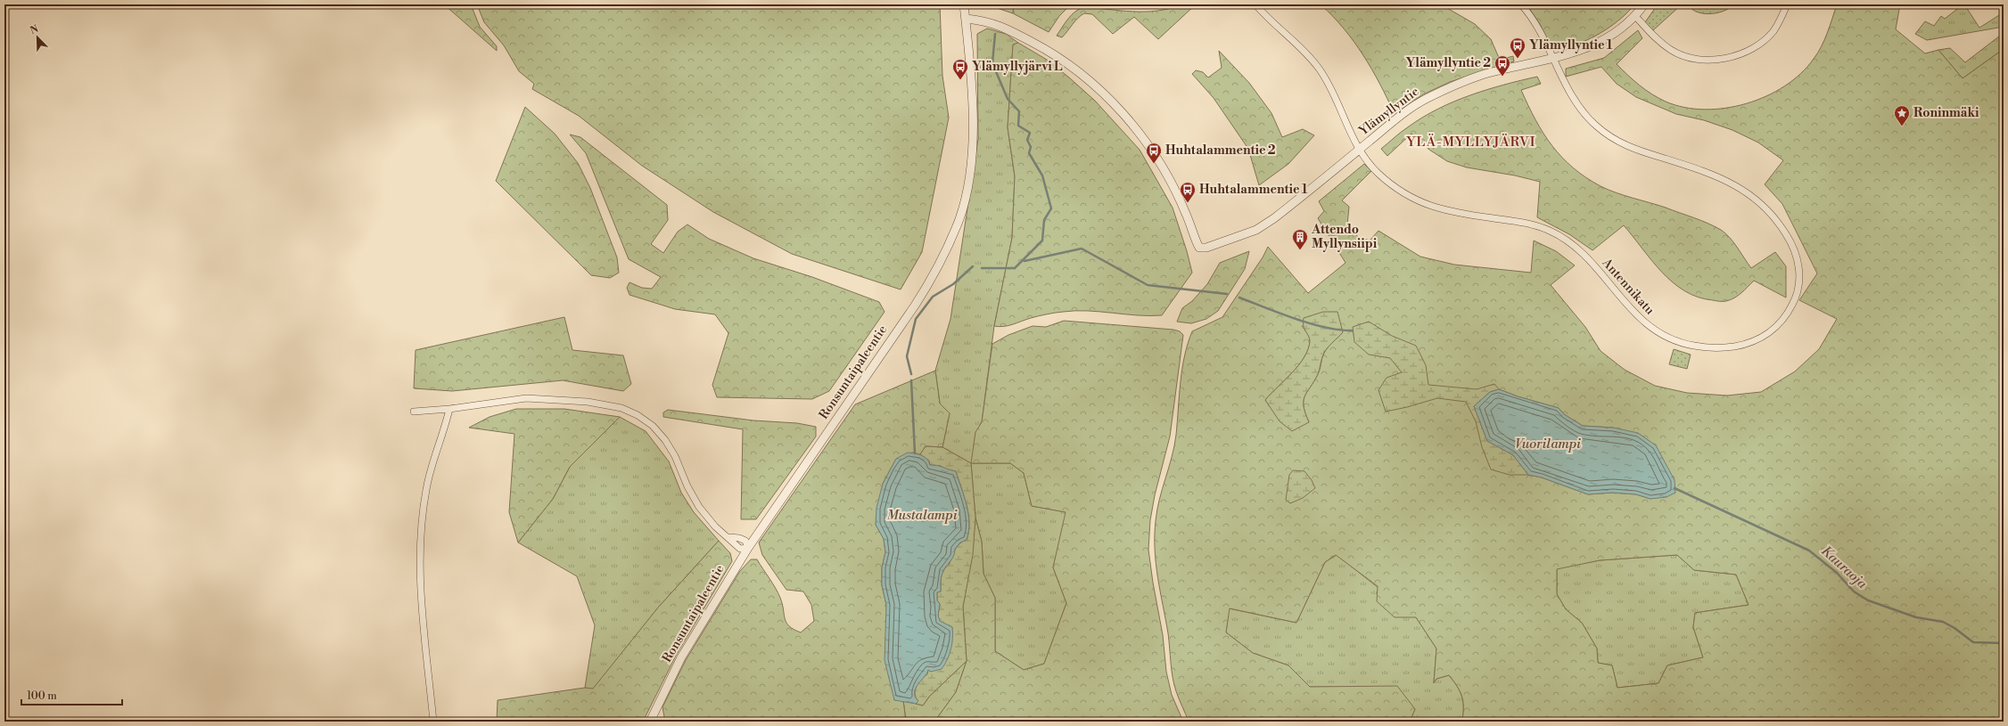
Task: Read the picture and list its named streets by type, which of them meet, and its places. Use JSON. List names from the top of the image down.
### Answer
{
  "streets": {
    "street": ["Ylämyllyntie", "Antennikatu", "Ronsuntaipaleentie"]
  },
  "crossings": [
    ["Ylämyllyntie", "Antennikatu"],
    ["Ylämyllyntie", "Ronsuntaipaleentie"]
  ],
  "districts": ["YLÄ-MYLLYJÄRVI"],
  "water": ["Vuorilampi", "Mustalampi", "Kauraoja"],
  "places": {
    "bus stop": [
      "Ylämyllyntie 1",
      "Ylämyllyntie 2",
      "Ylämyllyjärvi L",
      "Huhtalammentie 2",
      "Huhtalammentie 1"
    ],
    "place": ["Roninmäki"],
    "building": ["Attendo Myllynsiipi"]
  },
  "scale_bar": "100 m",
  "north": "top left"
}
